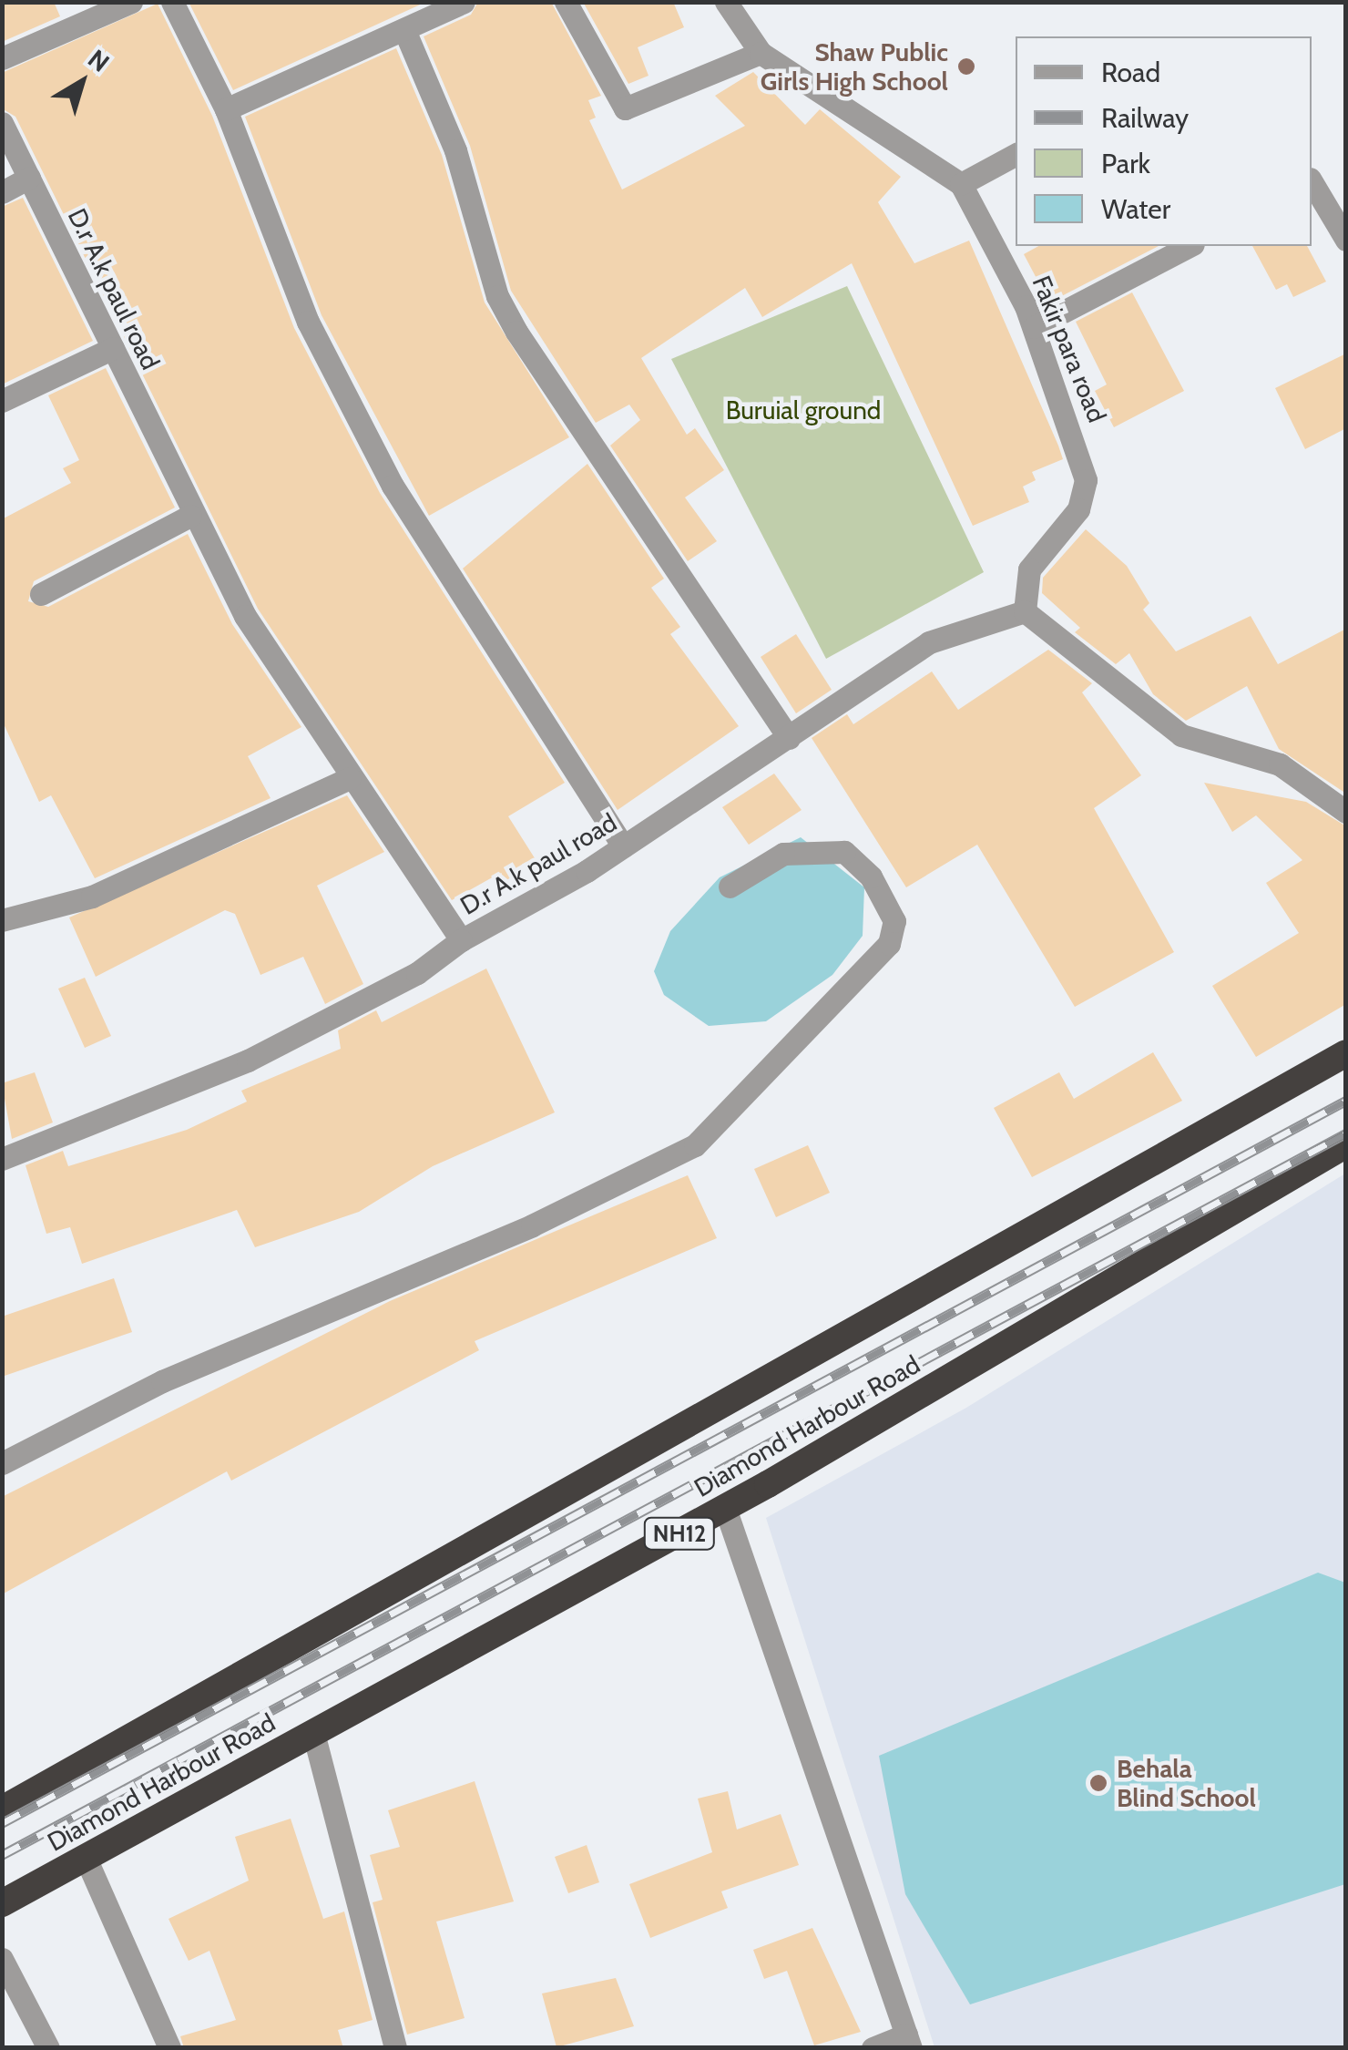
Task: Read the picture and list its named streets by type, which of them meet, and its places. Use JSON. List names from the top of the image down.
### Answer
{
  "streets": {
    "highway": ["Diamond Harbour Road", "NH12"],
    "street": ["D.r A.k paul road", "Fakir para road"]
  },
  "crossings": [
    ["D.r A.k paul road", "Fakir para road"]
  ],
  "parks": ["Buruial ground"],
  "places": ["Shaw Public Girls High School", "Behala Blind School"],
  "legend": [
    "Road",
    "Railway",
    "Park",
    "Water"
  ],
  "north": "top right"
}
